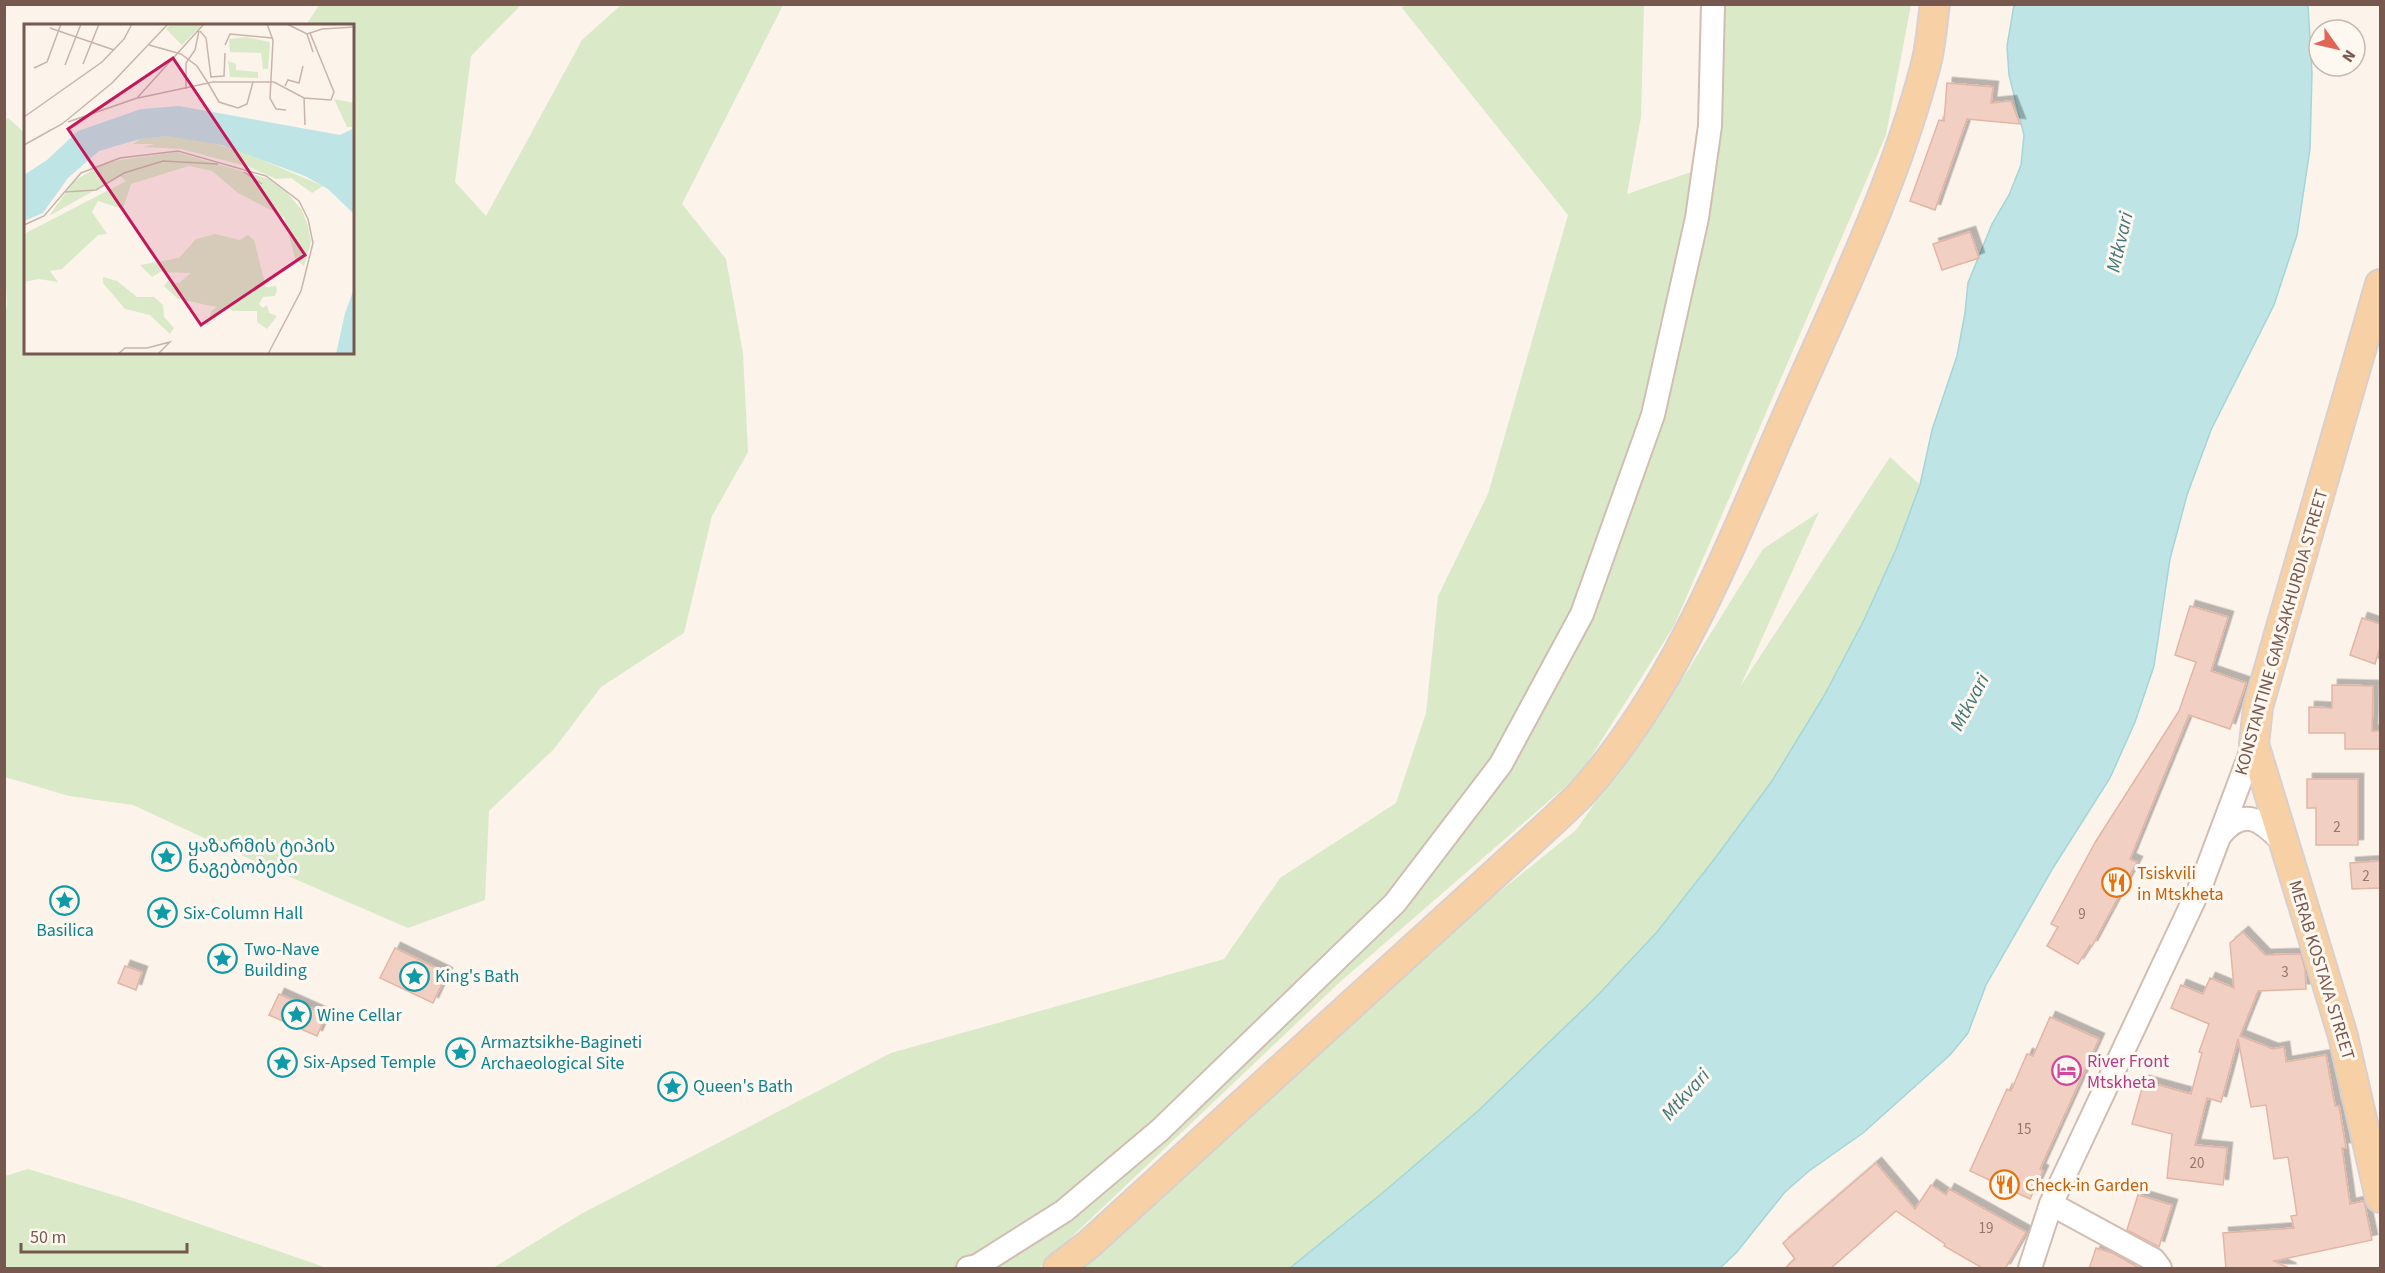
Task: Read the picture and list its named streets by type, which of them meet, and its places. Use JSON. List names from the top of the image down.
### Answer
{
  "streets": {
    "main road": ["KONSTANTINE GAMSAKHURDIA STREET", "MERAB KOSTAVA STREET"]
  },
  "crossings": [
    ["KONSTANTINE GAMSAKHURDIA STREET", "MERAB KOSTAVA STREET"]
  ],
  "water": ["Mtkvari"],
  "places": {
    "place": [
      "ყაზარმის ტიპის ნაგებობები",
      "Basilica",
      "Six-Column Hall",
      "Two-Nave Building",
      "King's Bath",
      "Wine Cellar",
      "Armaztsikhe-Bagineti Archaeological Site",
      "Six-Apsed Temple",
      "Queen's Bath"
    ],
    "restaurant": ["Tsiskvili in Mtskheta", "Check-in Garden"],
    "hotel": ["River Front Mtskheta"]
  },
  "house_numbers": [
    "2",
    "2",
    "9",
    "3",
    "15",
    "20",
    "19"
  ],
  "scale_bar": "50 m",
  "north": "bottom right"
}
